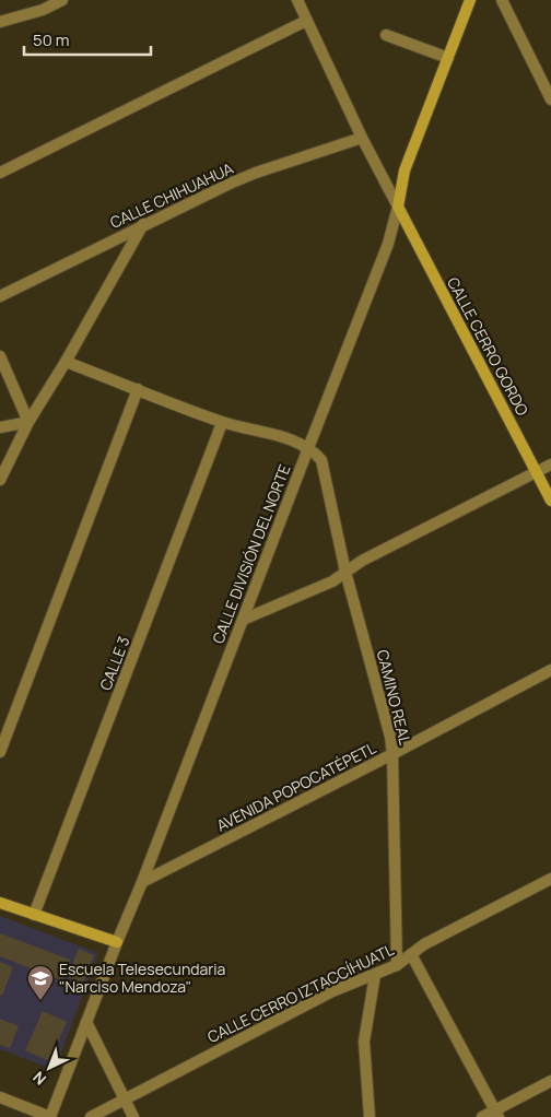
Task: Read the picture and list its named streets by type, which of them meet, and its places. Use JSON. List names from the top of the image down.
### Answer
{
  "streets": {
    "street": [
      "CALLE CHIHUAHUA",
      "CALLE CERRO GORDO",
      "CALLE DIVISIÓN DEL NORTE",
      "CALLE 3",
      "CAMINO REAL",
      "AVENIDA POPOCATÉPETL",
      "CALLE CERRO IZTACCÍHUATL"
    ]
  },
  "crossings": [
    ["CALLE CERRO GORDO", "CALLE DIVISIÓN DEL NORTE"],
    ["CALLE DIVISIÓN DEL NORTE", "CAMINO REAL"],
    ["CALLE DIVISIÓN DEL NORTE", "AVENIDA POPOCATÉPETL"],
    ["CAMINO REAL", "AVENIDA POPOCATÉPETL"],
    ["CAMINO REAL", "CALLE CERRO IZTACCÍHUATL"]
  ],
  "places": {
    "school or university": ["Escuela Telesecundaria \"Narciso Mendoza\""]
  },
  "scale_bar": "50 m",
  "north": "bottom left"
}
